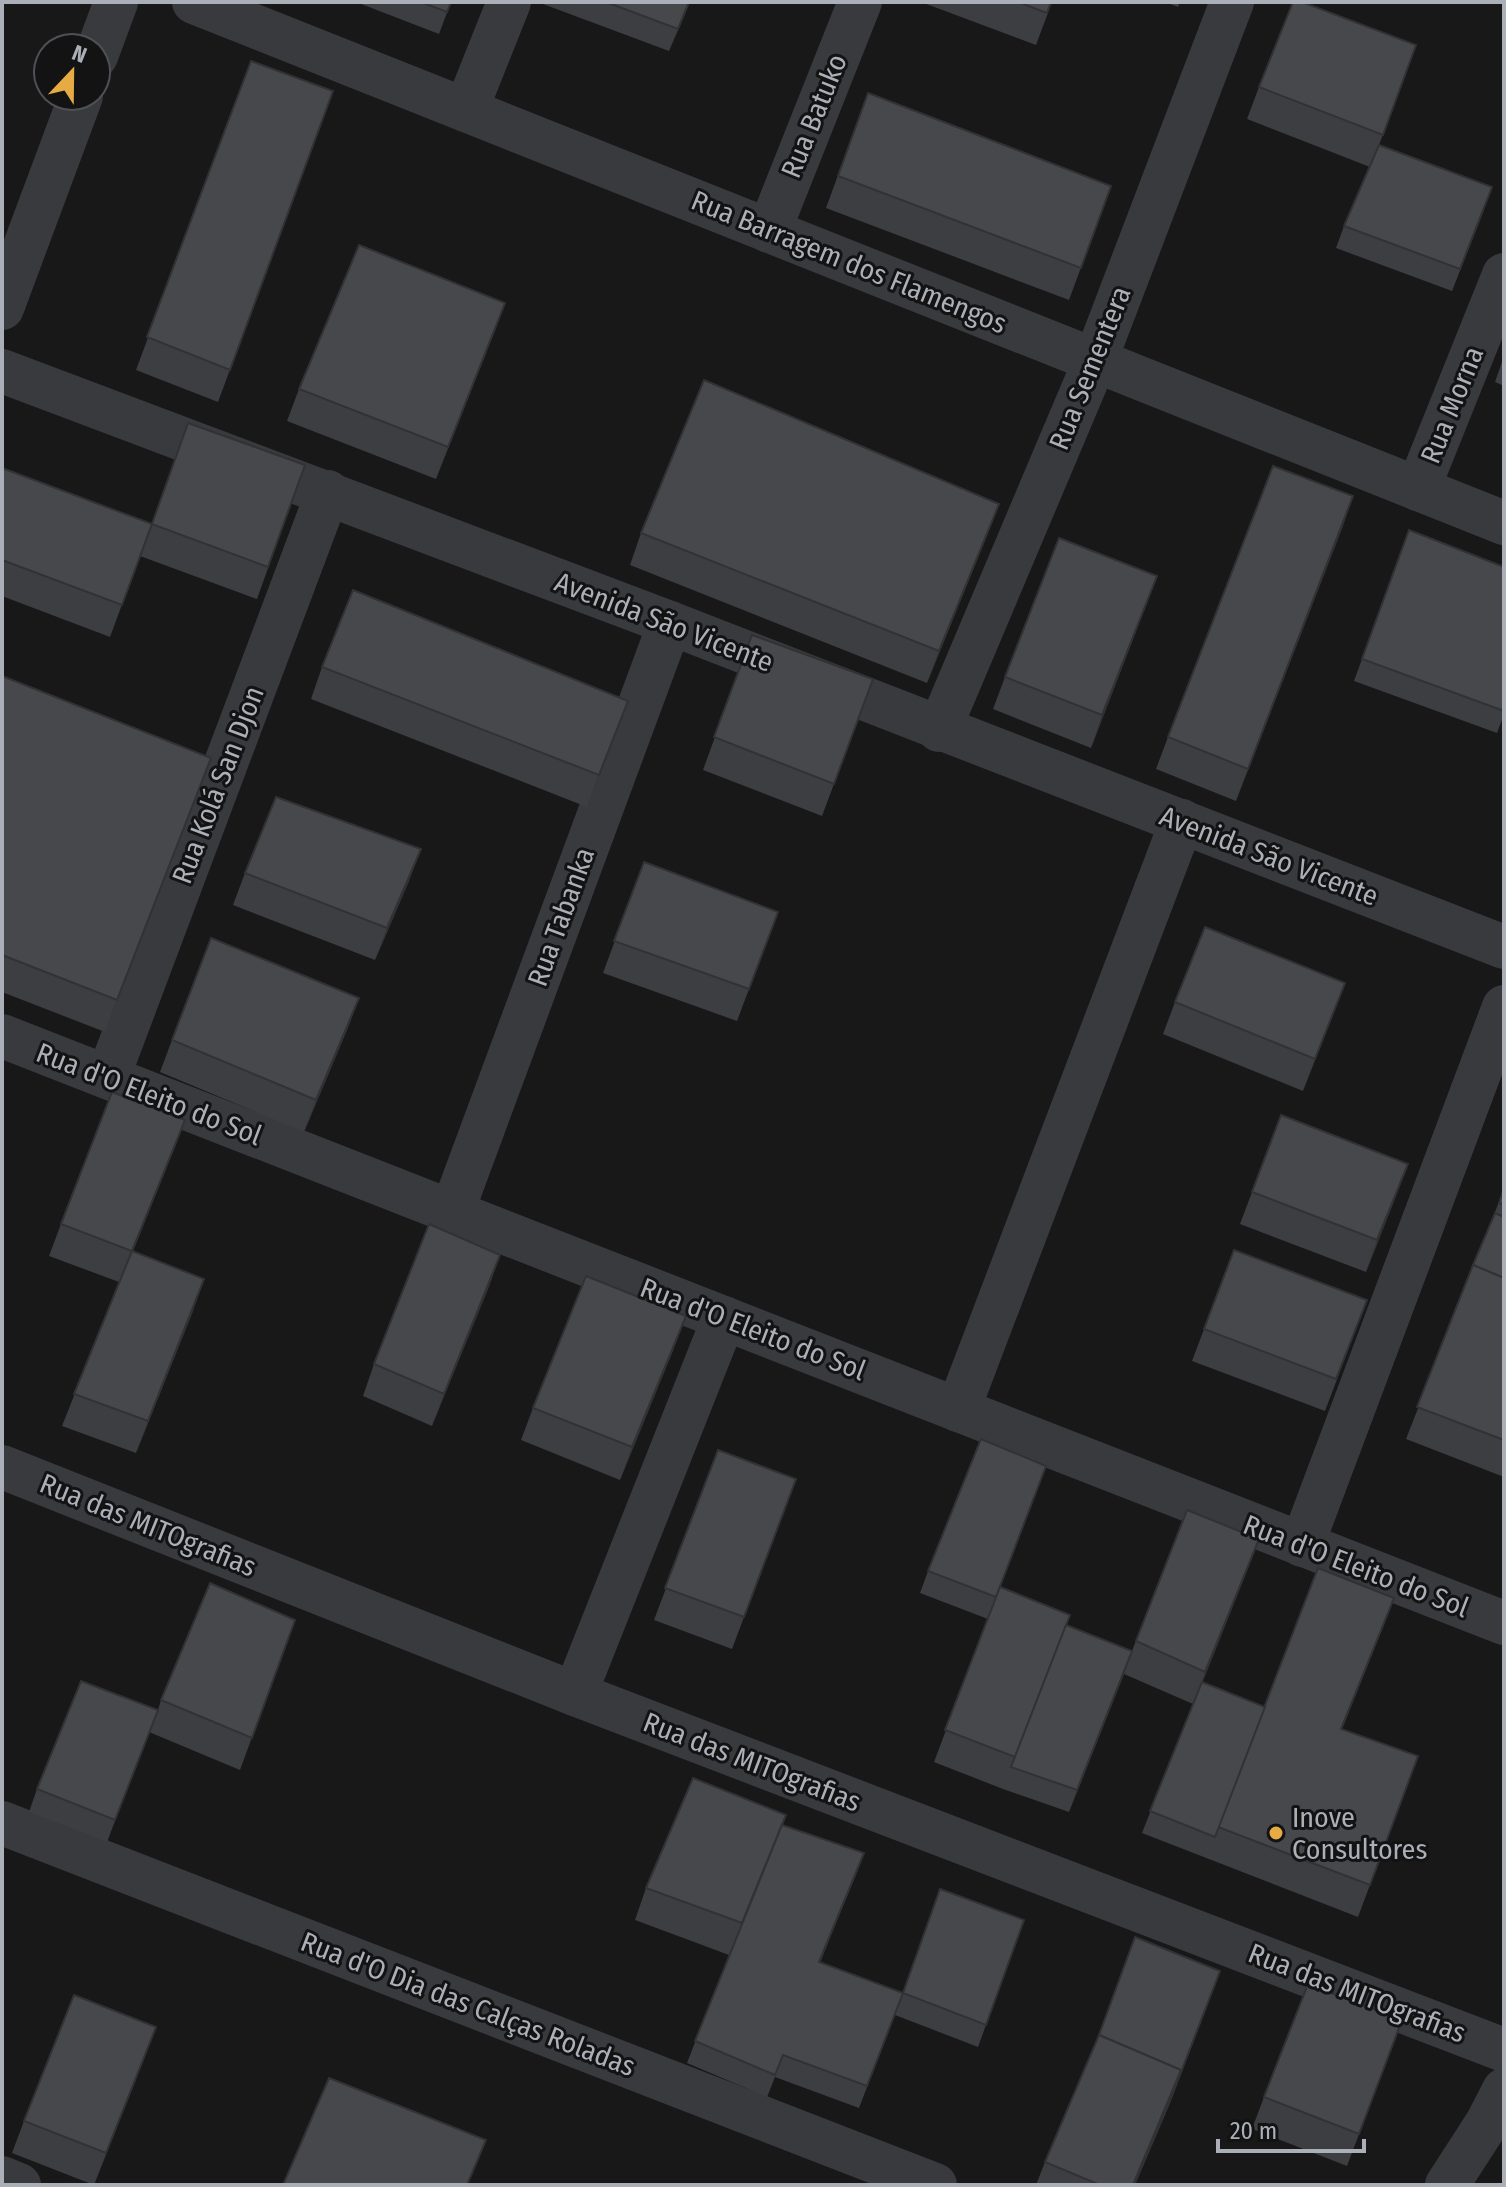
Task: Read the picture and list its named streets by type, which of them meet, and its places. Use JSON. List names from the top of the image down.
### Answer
{
  "streets": {
    "street": [
      "Rua Batuko",
      "Rua Barragem dos Flamengos",
      "Rua Sementera",
      "Rua Morna",
      "Avenida São Vicente",
      "Rua Kolá San Djon",
      "Rua Tabanka",
      "Rua d'O Eleito do Sol",
      "Rua das MITOgrafias",
      "Rua d'O Dia das Calças Roladas"
    ]
  },
  "crossings": [
    ["Rua Batuko", "Rua Barragem dos Flamengos"],
    ["Rua Barragem dos Flamengos", "Rua Sementera"],
    ["Rua Barragem dos Flamengos", "Rua Morna"],
    ["Rua Sementera", "Avenida São Vicente"],
    ["Avenida São Vicente", "Rua Kolá San Djon"],
    ["Avenida São Vicente", "Rua Tabanka"],
    ["Rua Kolá San Djon", "Rua d'O Eleito do Sol"],
    ["Rua Tabanka", "Rua d'O Eleito do Sol"]
  ],
  "places": ["Inove Consultores"],
  "scale_bar": "20 m",
  "north": "top"
}
